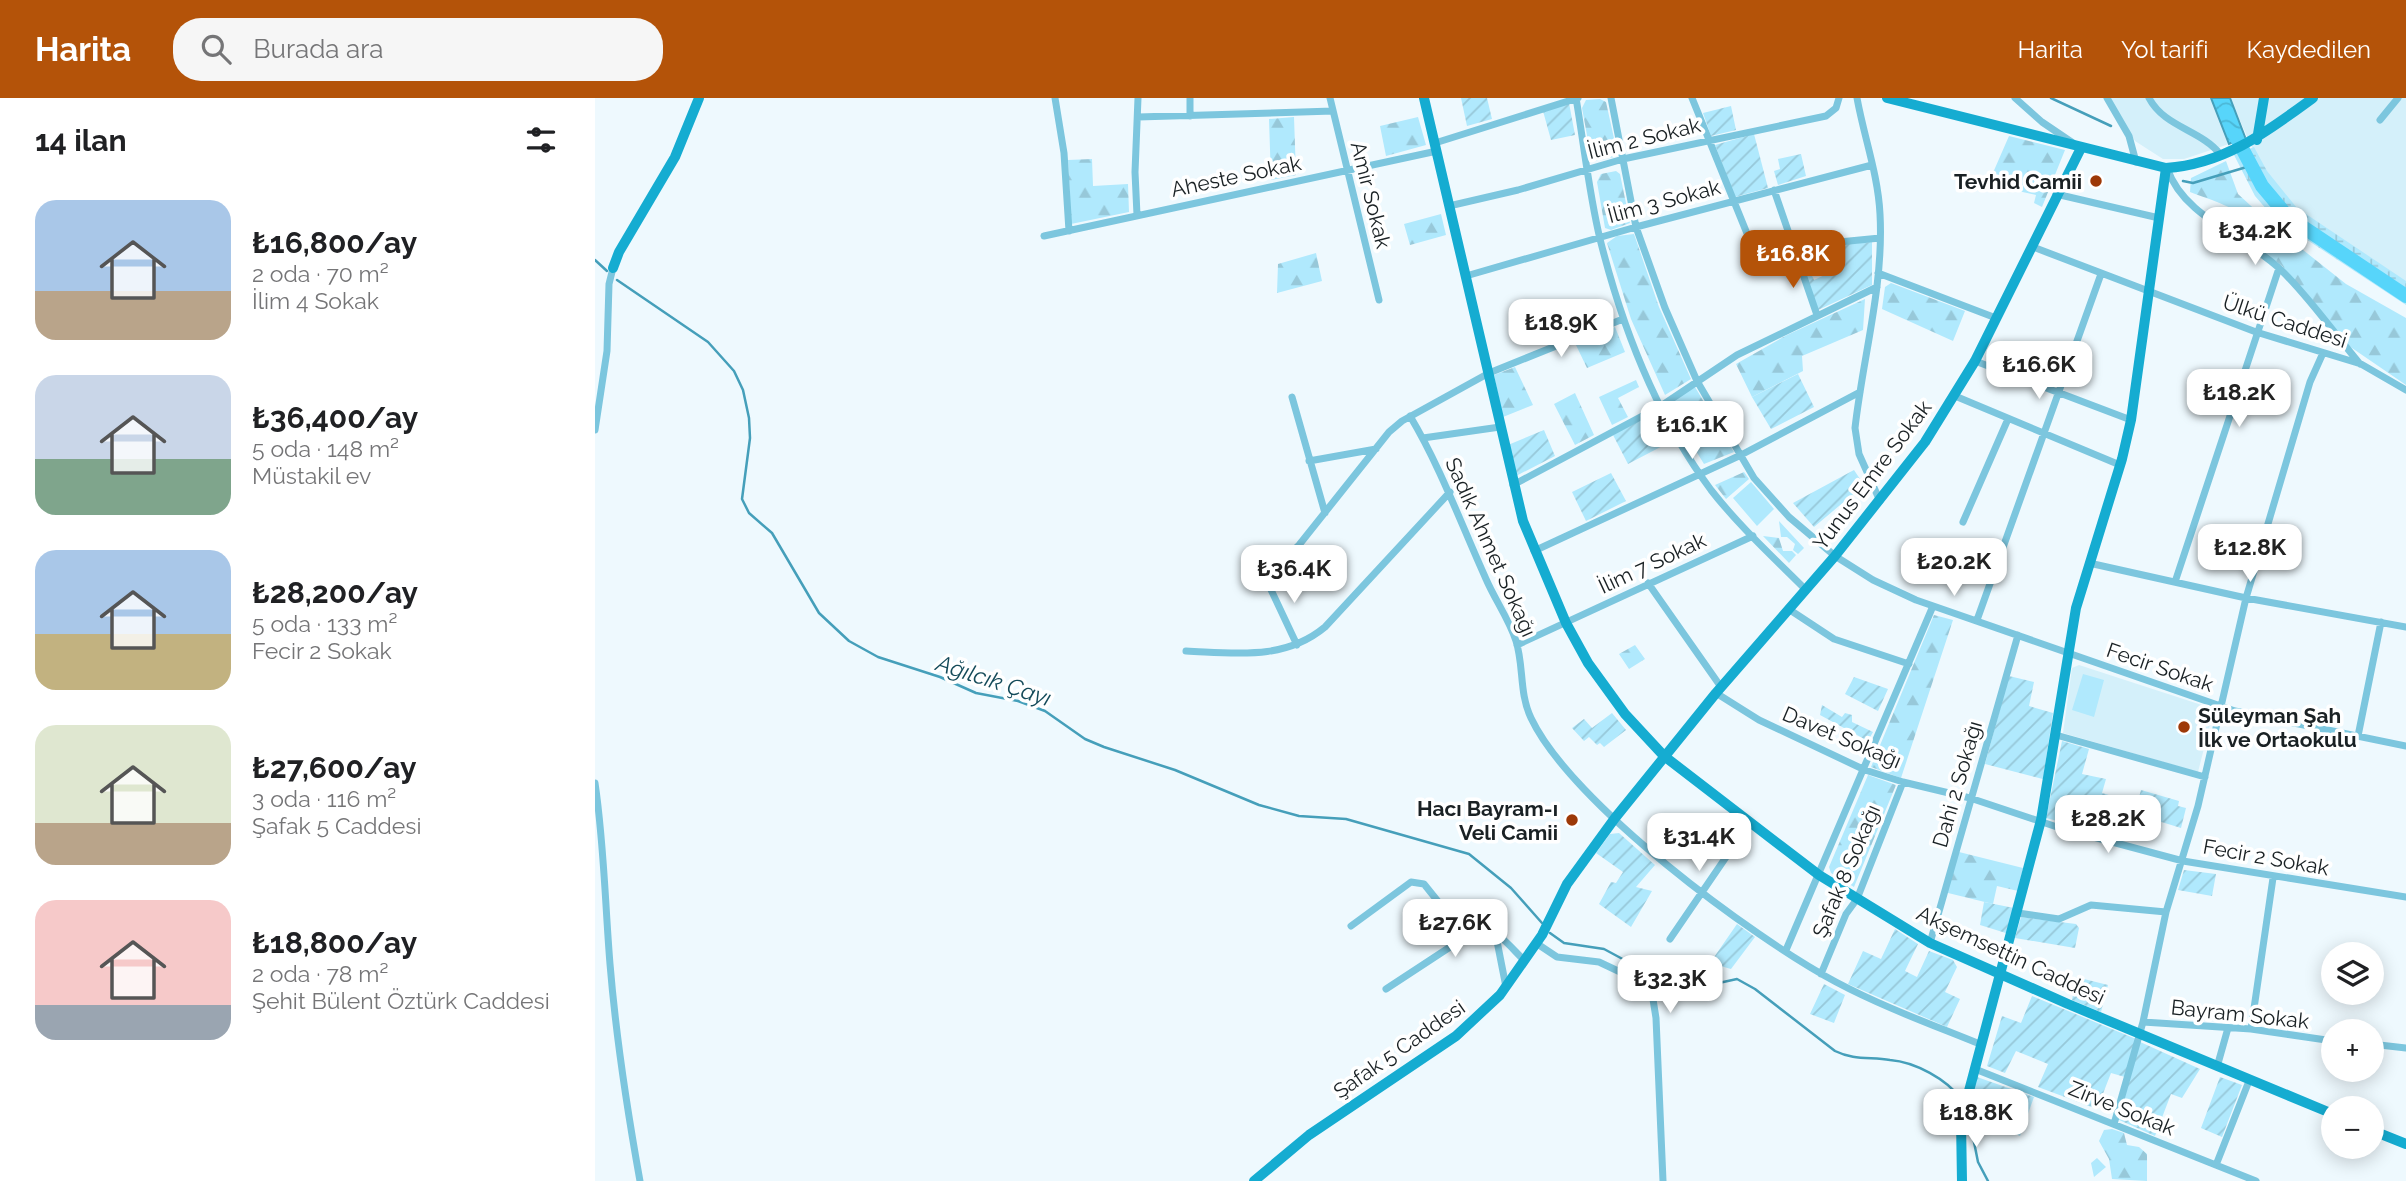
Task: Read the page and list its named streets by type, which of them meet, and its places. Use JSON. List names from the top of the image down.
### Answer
{
  "streets": {
    "street": [
      "İlim 2 Sokak",
      "Aheste Sokak",
      "Amir Sokak",
      "İlim 3 Sokak",
      "Ülkü Caddesi",
      "Yunus Emre Sokak",
      "Sadık Ahmet Sokağı",
      "İlim 7 Sokak",
      "Fecir Sokak",
      "Davet Sokağı",
      "Dahi 2 Sokağı",
      "Fecir 2 Sokak",
      "Şafak 8 Sokağı",
      "Akşemsettin Caddesi",
      "Bayram Sokak",
      "Şafak 5 Caddesi",
      "Zirve Sokak"
    ]
  },
  "crossings": [
    ["İlim 2 Sokak", "Fecir Sokak"],
    ["İlim 2 Sokak", "Akşemsettin Caddesi"],
    ["Aheste Sokak", "Amir Sokak"],
    ["Aheste Sokak", "Akşemsettin Caddesi"],
    ["İlim 3 Sokak", "Fecir Sokak"],
    ["İlim 3 Sokak", "Akşemsettin Caddesi"],
    ["Ülkü Caddesi", "Yunus Emre Sokak"],
    ["Yunus Emre Sokak", "Fecir Sokak"],
    ["Yunus Emre Sokak", "Davet Sokağı"],
    ["Yunus Emre Sokak", "Akşemsettin Caddesi"],
    ["Yunus Emre Sokak", "Şafak 5 Caddesi"],
    ["Sadık Ahmet Sokağı", "İlim 7 Sokak"],
    ["Sadık Ahmet Sokağı", "Şafak 8 Sokağı"],
    ["Sadık Ahmet Sokağı", "Şafak 5 Caddesi"],
    ["İlim 7 Sokak", "Akşemsettin Caddesi"],
    ["Fecir Sokak", "Dahi 2 Sokağı"],
    ["Davet Sokağı", "Dahi 2 Sokağı"],
    ["Davet Sokağı", "Fecir 2 Sokak"],
    ["Davet Sokağı", "Şafak 8 Sokağı"],
    ["Dahi 2 Sokağı", "Akşemsettin Caddesi"],
    ["Şafak 8 Sokağı", "Akşemsettin Caddesi"],
    ["Akşemsettin Caddesi", "Şafak 5 Caddesi"]
  ],
  "water": ["Ağılcık Çayı"],
  "places": ["Tevhid Camii", "Süleyman Şah İlk ve Ortaokulu", "Hacı Bayram-ı Veli Camii"],
  "page": {
    "header": "Harita",
    "search": "Burada ara",
    "nav": ["Harita", "Yol tarifi", "Kaydedilen"],
    "heading": "14 ilan",
    "list": [
      {
        "name": "₺16,800/ay",
        "note": "2 oda · 70 m² · İlim 4 Sokak"
      },
      {
        "name": "₺36,400/ay",
        "note": "5 oda · 148 m² · Müstakil ev"
      },
      {
        "name": "₺28,200/ay",
        "note": "5 oda · 133 m² · Fecir 2 Sokak"
      },
      {
        "name": "₺27,600/ay",
        "note": "3 oda · 116 m² · Şafak 5 Caddesi"
      },
      {
        "name": "₺18,800/ay",
        "note": "2 oda · 78 m² · Şehit Bülent Öztürk Caddesi"
      }
    ],
    "price": [
      "₺34.2K",
      "₺16.8K",
      "₺18.9K",
      "₺16.6K",
      "₺18.2K",
      "₺16.1K",
      "₺12.8K",
      "₺20.2K",
      "₺36.4K",
      "₺28.2K",
      "₺31.4K",
      "₺27.6K",
      "₺32.3K",
      "₺18.8K"
    ],
    "map_buttons": ["+", "−"]
  }
}
